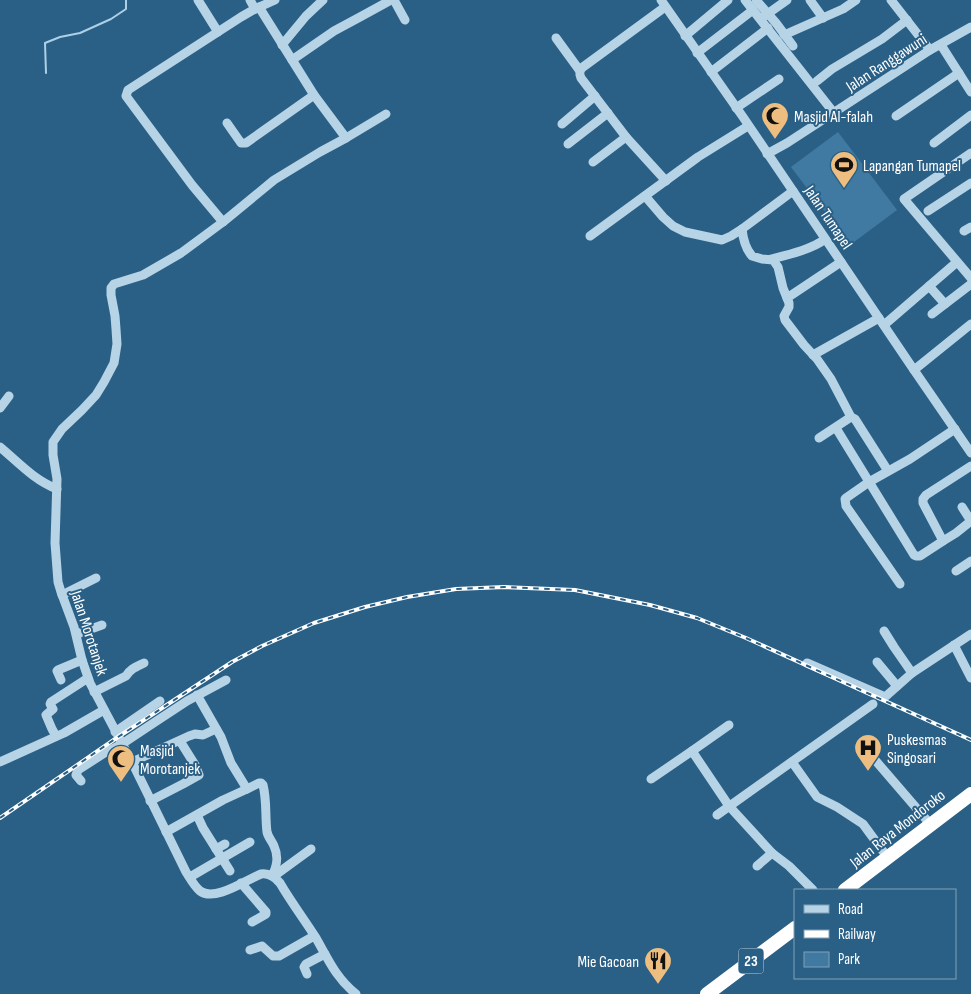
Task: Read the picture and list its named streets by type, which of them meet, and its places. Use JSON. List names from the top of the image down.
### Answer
{
  "streets": {
    "highway": ["Jalan Raya Mondoroko", "23"],
    "street": ["Jalan Ranggawuni", "Jalan Tumapel", "Jalan Morotanjek"]
  },
  "crossings": [
    ["Jalan Ranggawuni", "Jalan Tumapel"]
  ],
  "places": {
    "mosque": ["Masjid Al-falah", "Masjid Morotanjek"],
    "sports": ["Lapangan Tumapel"],
    "hospital": ["Puskesmas Singosari"],
    "restaurant": ["Mie Gacoan"]
  },
  "legend": ["Road", "Railway", "Park"]
}
